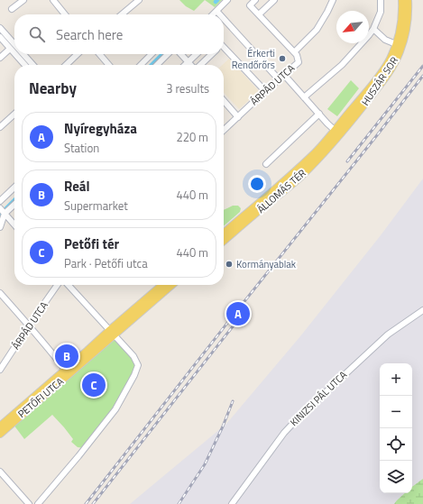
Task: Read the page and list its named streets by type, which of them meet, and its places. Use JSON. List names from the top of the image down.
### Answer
{
  "streets": {
    "main road": ["HUSZÁR SOR", "ÁLLOMÁS TÉR", "PETŐFI UTCA"],
    "street": ["ÁRPÁD UTCA", "KINIZSI PÁL UTCA"]
  },
  "crossings": [
    ["HUSZÁR SOR", "ÁLLOMÁS TÉR"]
  ],
  "places": ["Érkerti Rendőrőrs", "Kormányablak"],
  "north": "bottom left",
  "page": {
    "search": "Search here",
    "heading": ["Nearby", "3 results"],
    "list": [
      {
        "mark": "A",
        "name": "Nyíregyháza",
        "note": "Station",
        "value": "220 m"
      },
      {
        "mark": "B",
        "name": "Reál",
        "note": "Supermarket",
        "value": "440 m"
      },
      {
        "mark": "C",
        "name": "Petőfi tér",
        "note": "Park · Petőfi utca",
        "value": "440 m"
      }
    ],
    "pins": ["A", "B", "C"],
    "map_buttons": ["+", "−"]
  }
}
